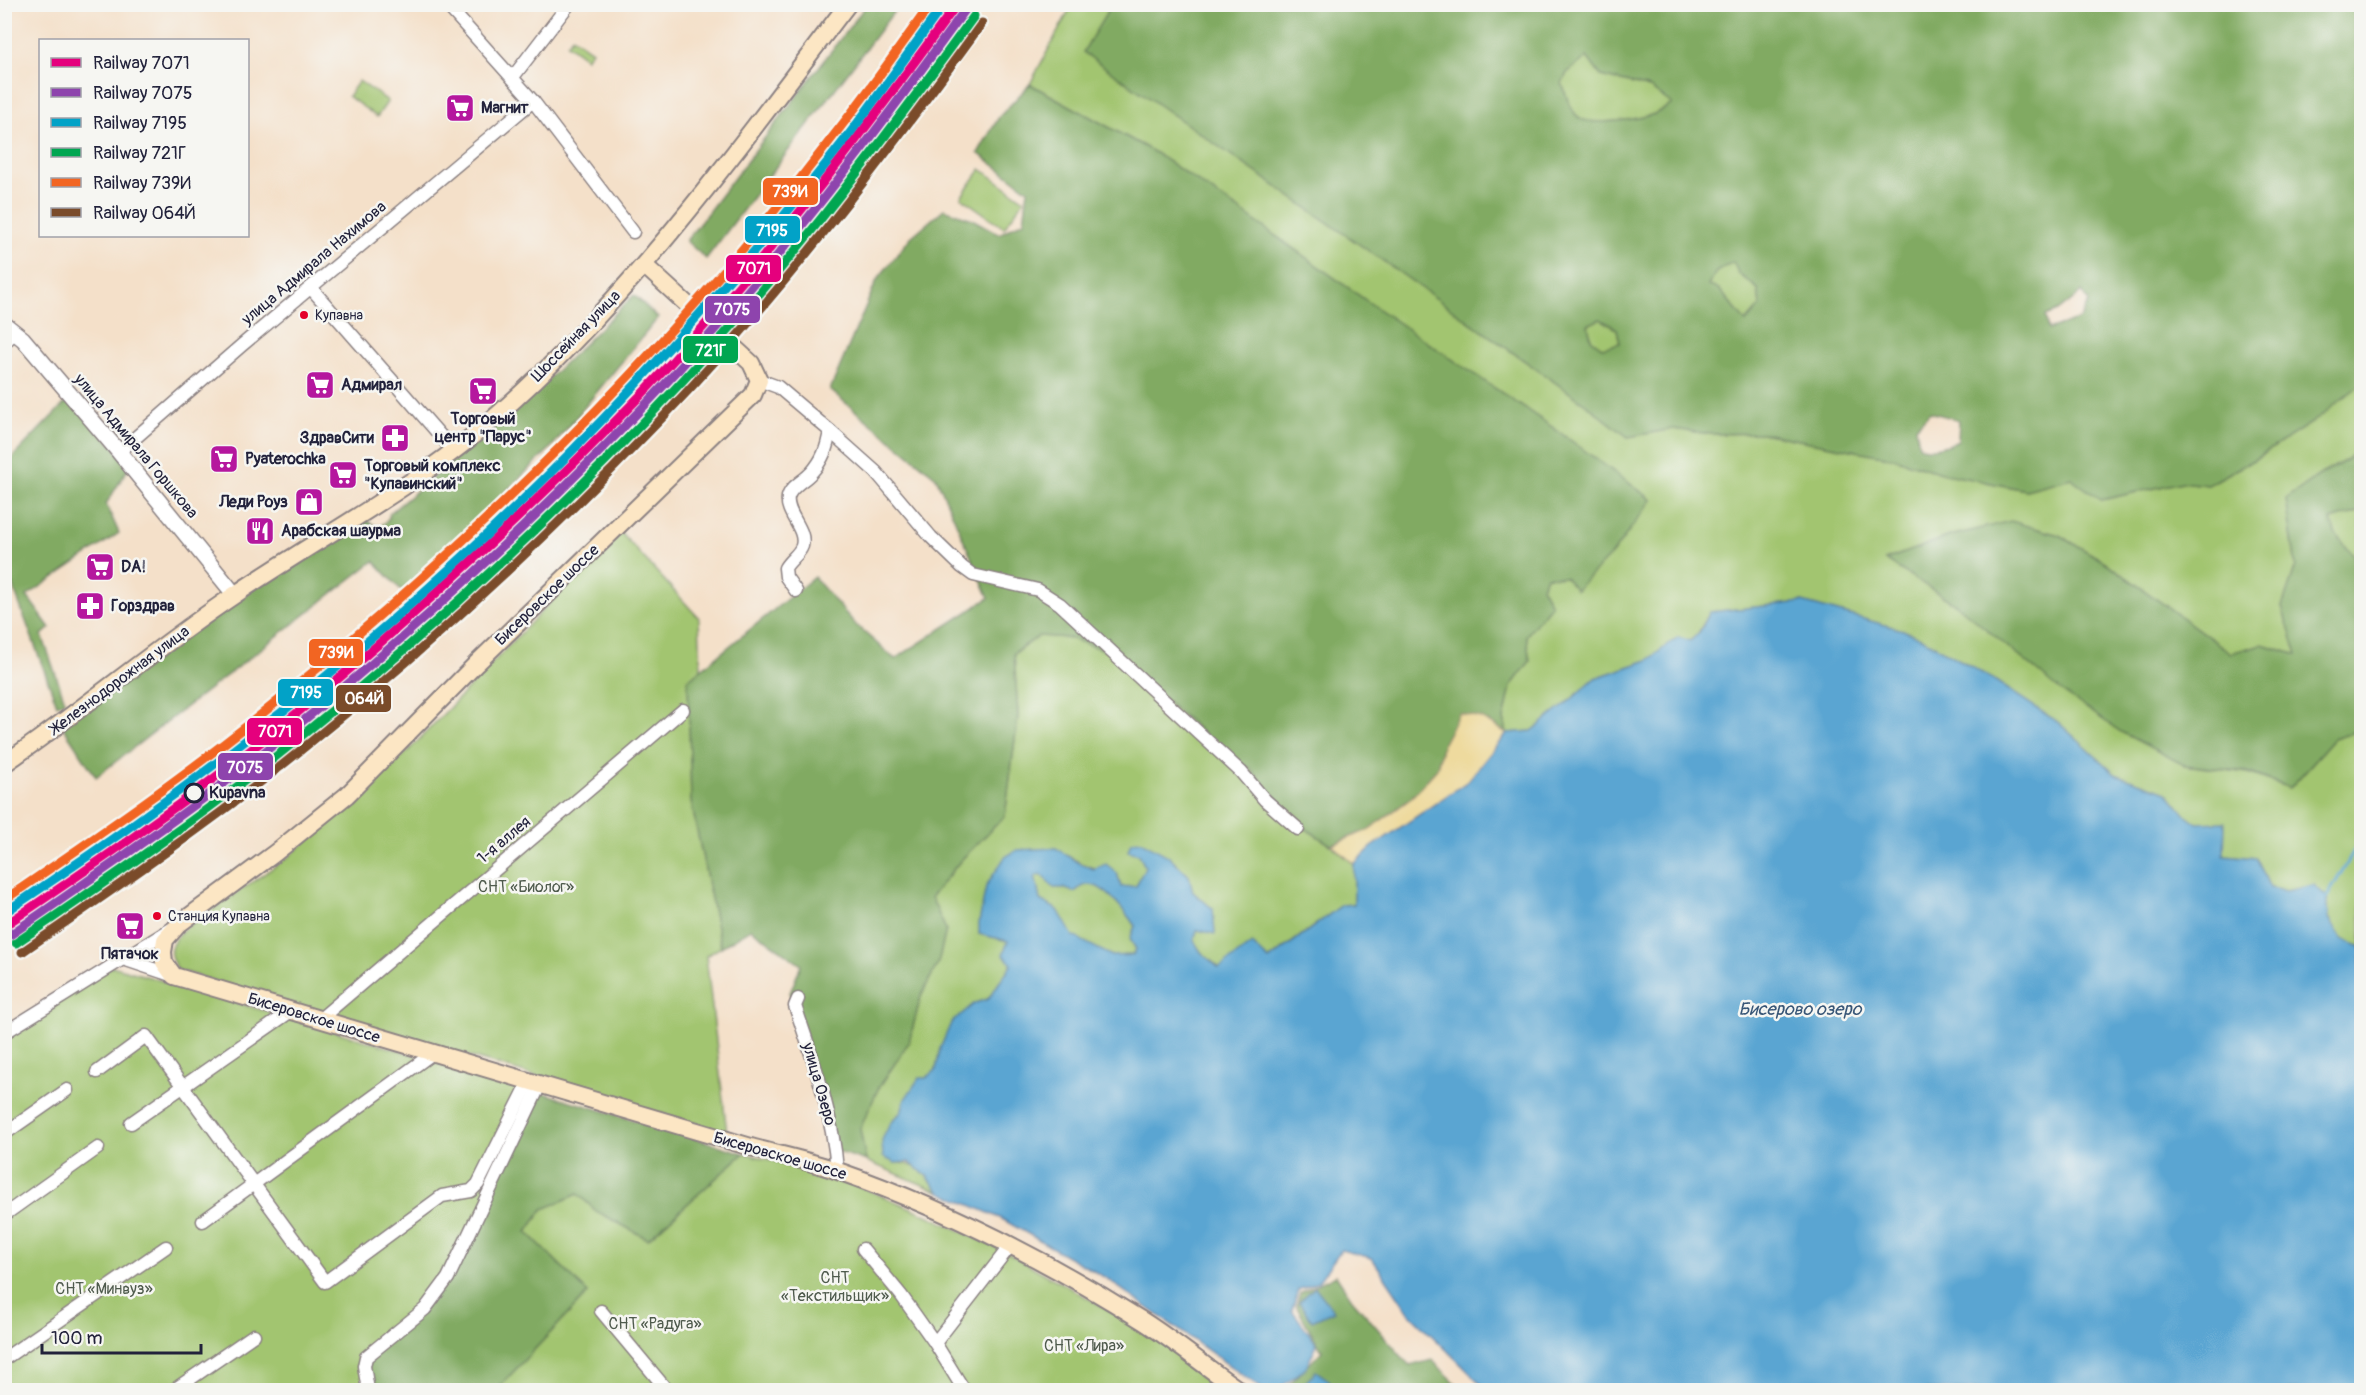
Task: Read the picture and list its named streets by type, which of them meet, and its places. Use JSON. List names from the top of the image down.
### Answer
{
  "streets": {
    "main road": ["Шоссейная улица", "Бисеровское шоссе", "Железнодорожная улица"],
    "street": [
      "улица Адмирала Нахимова",
      "улица Адмирала Горшкова",
      "1-я аллея",
      "улица Озеро"
    ]
  },
  "crossings": [
    ["улица Адмирала Нахимова", "улица Адмирала Горшкова"],
    ["Шоссейная улица", "улица Адмирала Горшкова"],
    ["Шоссейная улица", "Железнодорожная улица"],
    ["улица Адмирала Горшкова", "Железнодорожная улица"],
    ["Бисеровское шоссе", "1-я аллея"],
    ["Бисеровское шоссе", "улица Озеро"]
  ],
  "water": ["Бисерово озеро"],
  "parks": [
    "СНТ «Биолог»",
    "СНТ «Текстильщик»",
    "СНТ «Минвуз»",
    "СНТ «Радуга»",
    "СНТ «Лира»"
  ],
  "places": {
    "supermarket": [
      "Магнит",
      "Адмирал",
      "Торговый центр \"Парус\"",
      "Pyaterochka",
      "Торговый комплекс \"Купавинский\"",
      "DA!",
      "Пятачок"
    ],
    "other": ["Купавна", "Kupavna", "Станция Купавна"],
    "pharmacy": ["ЗдравСити", "Горздрав"],
    "shop": ["Леди Роуз"],
    "restaurant": ["Арабская шаурма"]
  },
  "lines": [
    "rail line 7071",
    "rail line 7195",
    "rail line 739И",
    "rail line 7075",
    "rail line 721Г",
    "rail line 064Й"
  ],
  "legend": [
    "Railway 7071",
    "Railway 7075",
    "Railway 7195",
    "Railway 721Г",
    "Railway 739И",
    "Railway 064Й"
  ],
  "scale_bar": "100 m"
}
